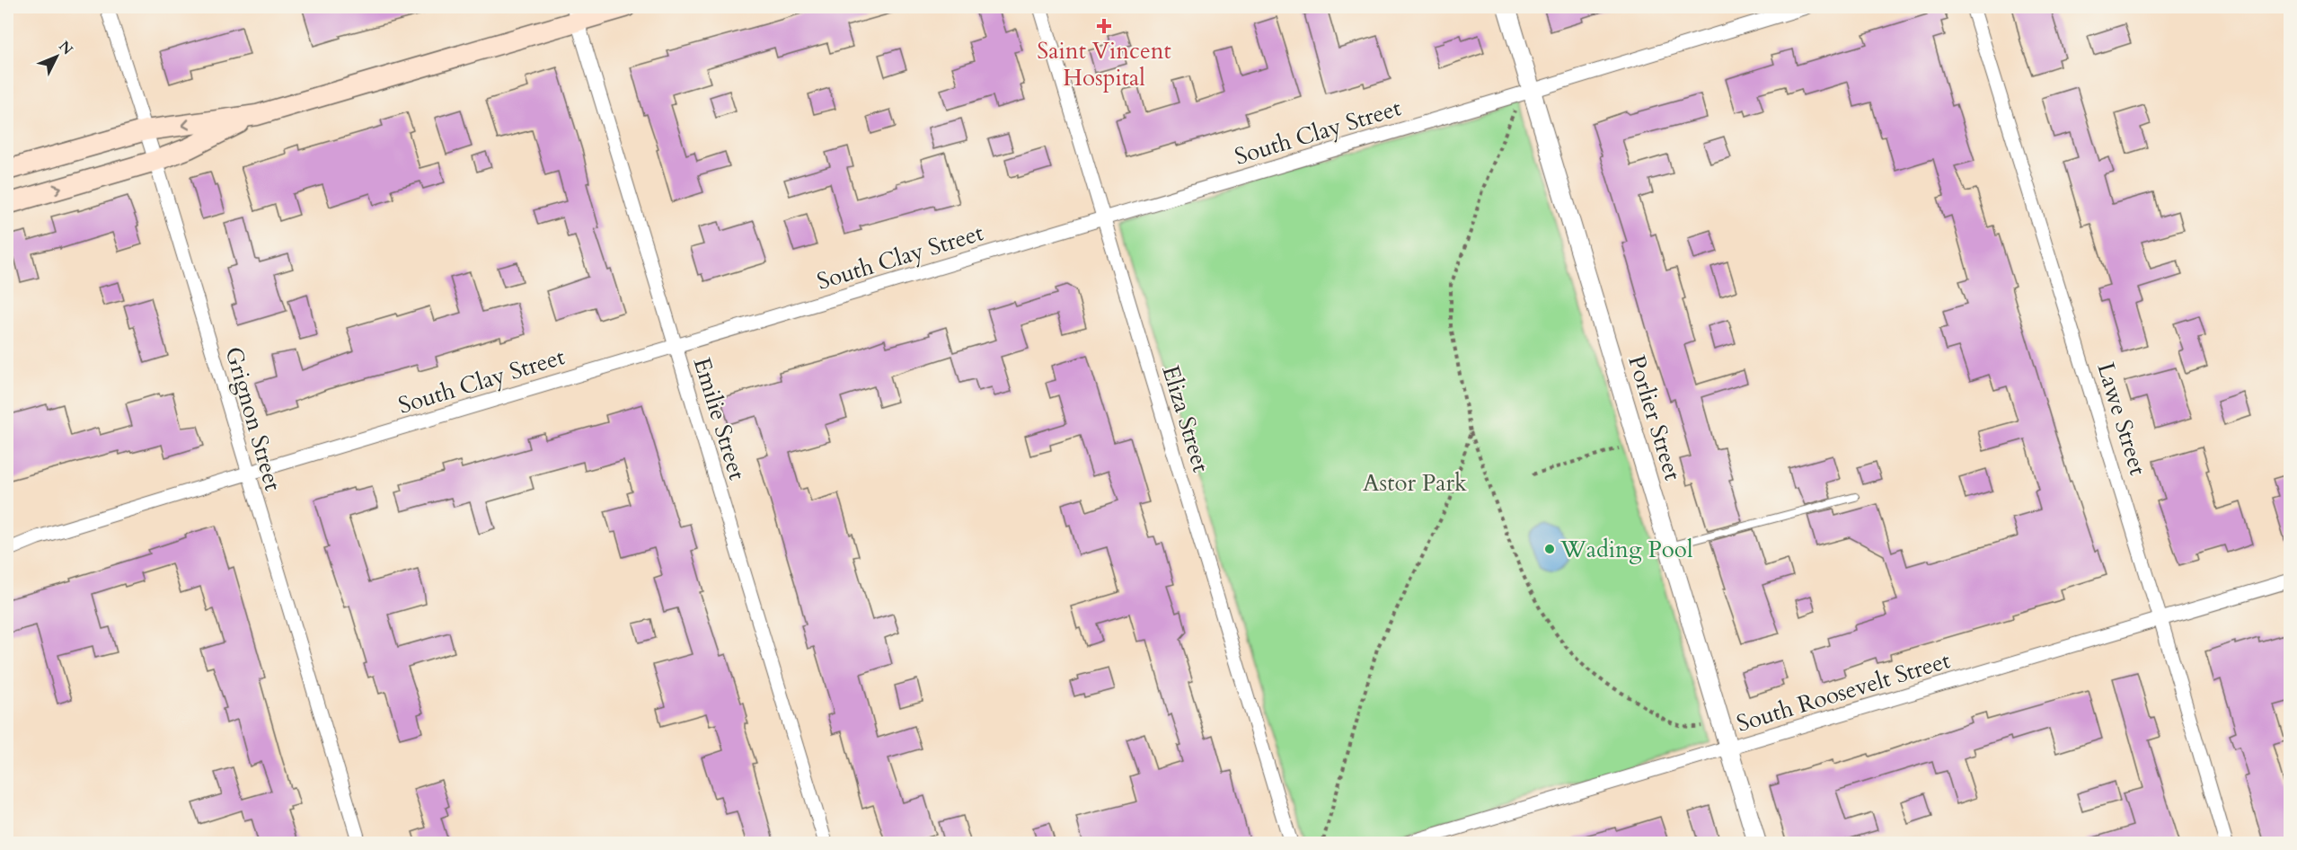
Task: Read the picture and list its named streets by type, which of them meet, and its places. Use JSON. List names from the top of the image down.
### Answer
{
  "streets": {
    "street": [
      "South Clay Street",
      "Porlier Street",
      "Grignon Street",
      "Emilie Street",
      "Eliza Street",
      "Lawe Street",
      "South Roosevelt Street"
    ]
  },
  "crossings": [
    ["South Clay Street", "Porlier Street"],
    ["South Clay Street", "Grignon Street"],
    ["South Clay Street", "Emilie Street"],
    ["South Clay Street", "Eliza Street"],
    ["Porlier Street", "South Roosevelt Street"],
    ["Lawe Street", "South Roosevelt Street"]
  ],
  "parks": ["Astor Park"],
  "places": {
    "health": ["Saint Vincent Hospital"],
    "other": ["Wading Pool"]
  },
  "north": "top right"
}
